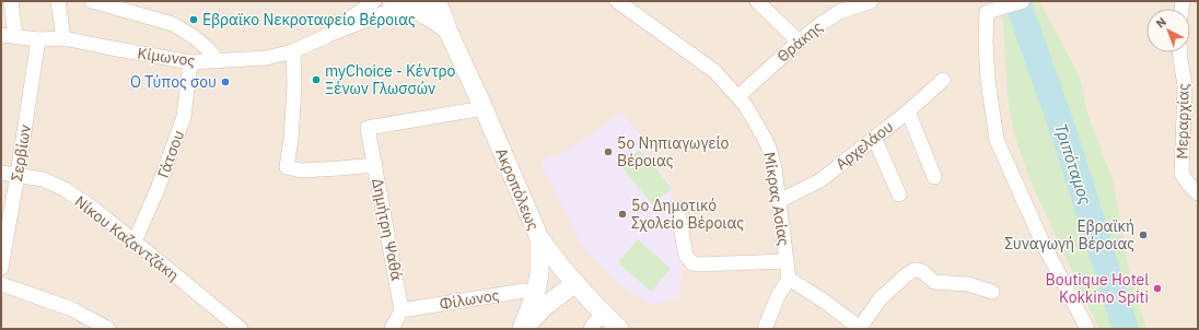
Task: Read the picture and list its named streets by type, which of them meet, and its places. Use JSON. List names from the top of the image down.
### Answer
{
  "streets": {
    "street": [
      "Θράκης",
      "Κίμωνος",
      "Μεραρχίας",
      "Αρχελάου",
      "Σερβίων",
      "Γάτσου",
      "Ακροπόλεως",
      "Μίκρας Ασίας",
      "Δημήτρη Ψαθά",
      "Νίκου Καζαντζάκη",
      "Φίλωνος"
    ]
  },
  "crossings": [
    ["Θράκης", "Μίκρας Ασίας"],
    ["Κίμωνος", "Σερβίων"],
    ["Κίμωνος", "Γάτσου"],
    ["Αρχελάου", "Μίκρας Ασίας"],
    ["Σερβίων", "Νίκου Καζαντζάκη"],
    ["Γάτσου", "Νίκου Καζαντζάκη"],
    ["Ακροπόλεως", "Δημήτρη Ψαθά"],
    ["Δημήτρη Ψαθά", "Φίλωνος"]
  ],
  "water": ["Τριπόταμος"],
  "places": [
    "Εβραϊκο Νεκροταφείο Βέροιας",
    "myChoice - Κέντρο Ξένων Γλωσσών",
    "Ο Τύπος σου",
    "5ο Νηπιαγωγείο Βέροιας",
    "5ο Δημοτικό Σχολείο Βέροιας",
    "Εβραϊκή Συναγωγή Βέροιας",
    "Boutique Hotel Kokkino Spiti"
  ],
  "north": "top left"
}
